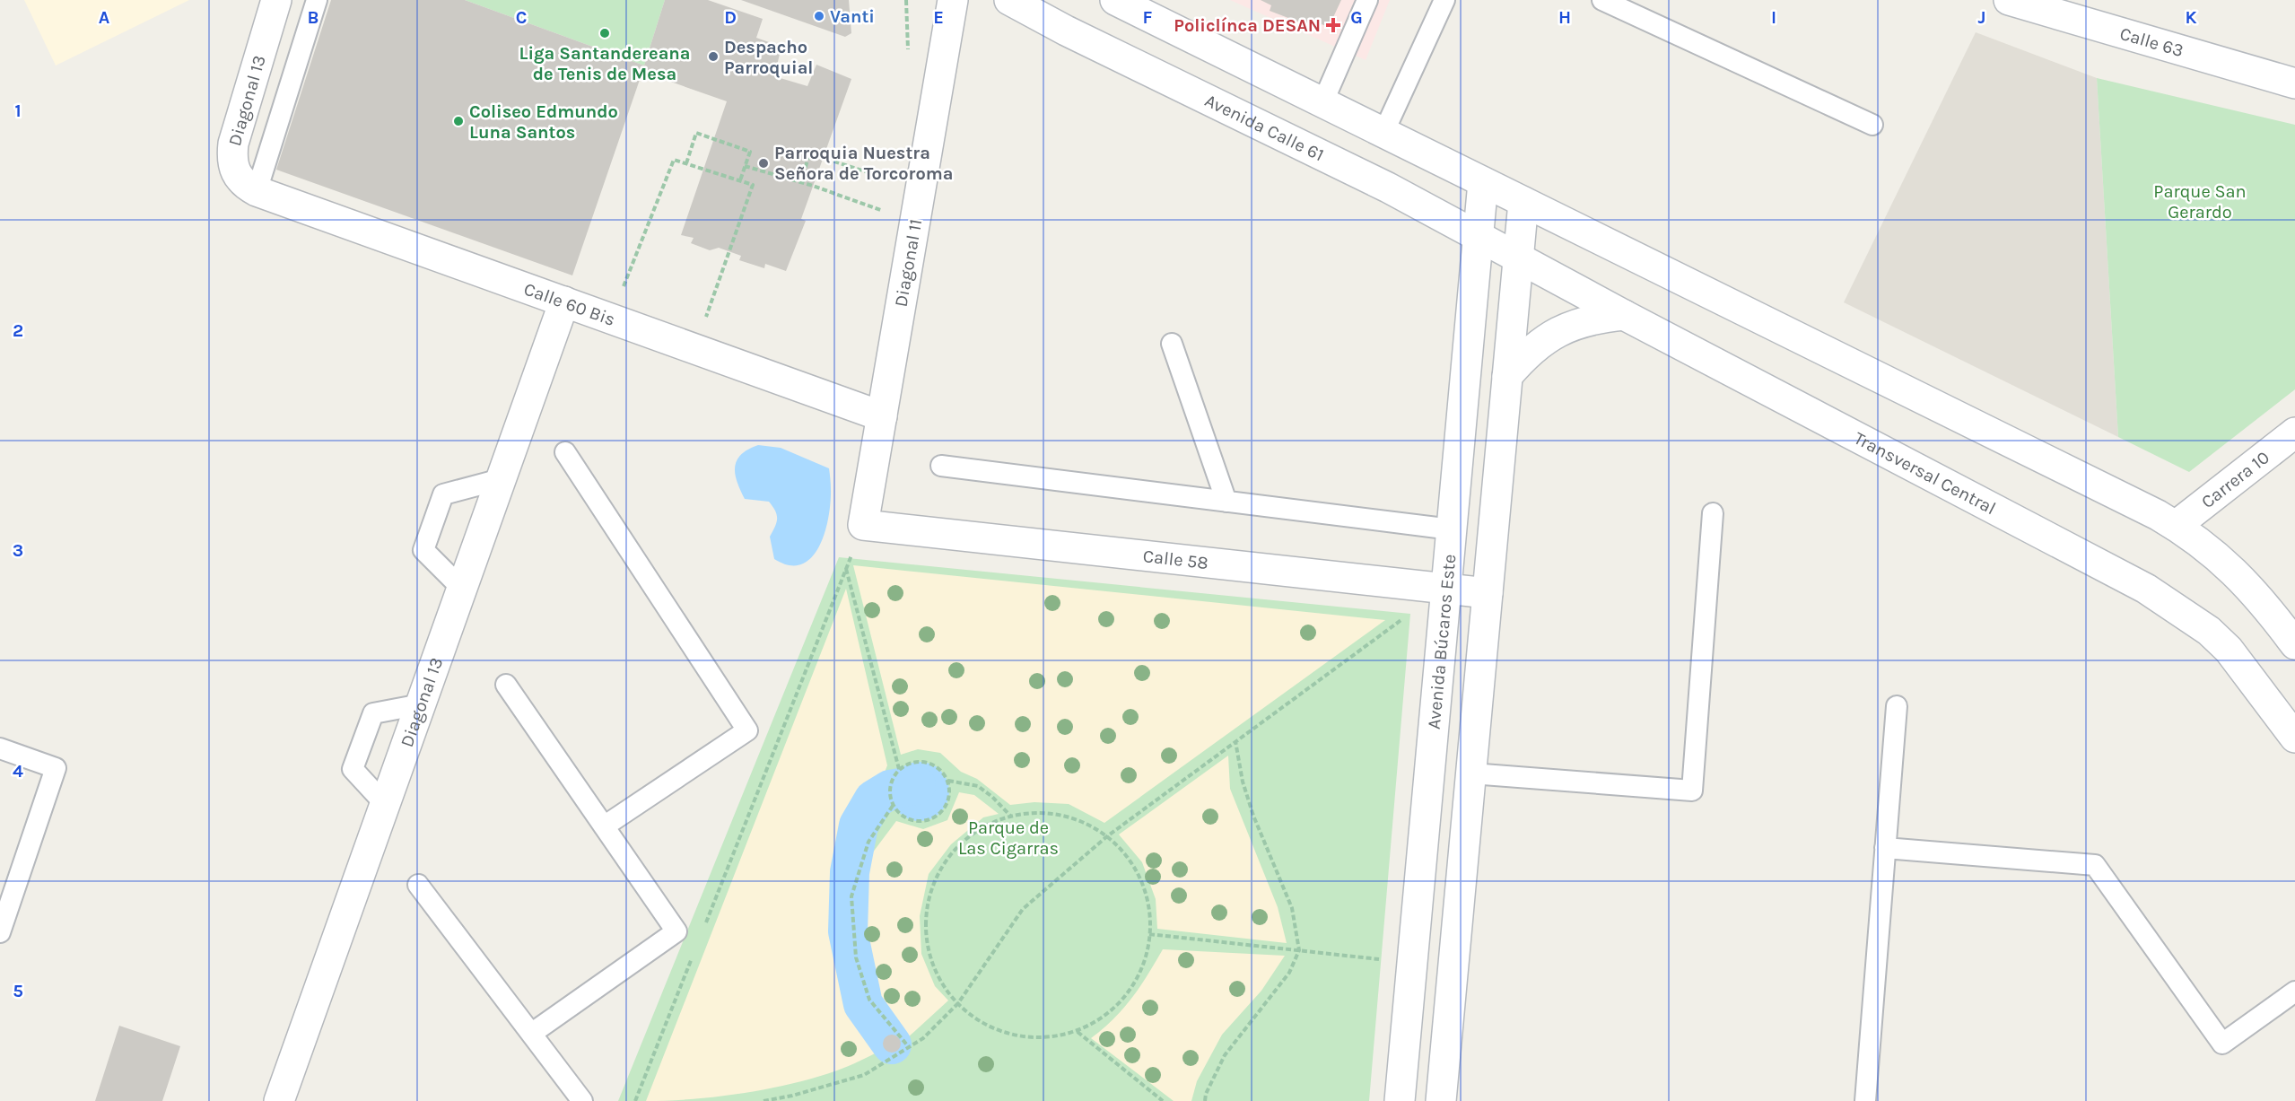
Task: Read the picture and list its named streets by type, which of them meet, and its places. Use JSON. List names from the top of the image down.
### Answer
{
  "streets": {
    "street": [
      "Calle 63",
      "Diagonal 13",
      "Avenida Calle 61",
      "Diagonal 11",
      "Calle 60 Bis",
      "Transversal Central",
      "Carrera 10",
      "Calle 58",
      "Avenida Búcaros Este"
    ]
  },
  "crossings": [
    ["Diagonal 13", "Calle 60 Bis"],
    ["Avenida Calle 61", "Transversal Central"],
    ["Avenida Calle 61", "Avenida Búcaros Este"],
    ["Diagonal 11", "Calle 60 Bis"],
    ["Diagonal 11", "Calle 58"],
    ["Calle 58", "Avenida Búcaros Este"]
  ],
  "parks": ["Parque San Gerardo", "Parque de Las Cigarras"],
  "places": {
    "other": [
      "Vanti",
      "Liga Santandereana de Tenis de Mesa",
      "Despacho Parroquial",
      "Coliseo Edmundo Luna Santos",
      "Parroquia Nuestra Señora de Torcoroma"
    ],
    "health": ["Policlínca DESAN"]
  },
  "grid": {
    "columns": [
      "A",
      "B",
      "C",
      "D",
      "E",
      "F",
      "G",
      "H",
      "I",
      "J",
      "K"
    ],
    "rows": [
      "1",
      "2",
      "3",
      "4",
      "5"
    ]
  }
}
